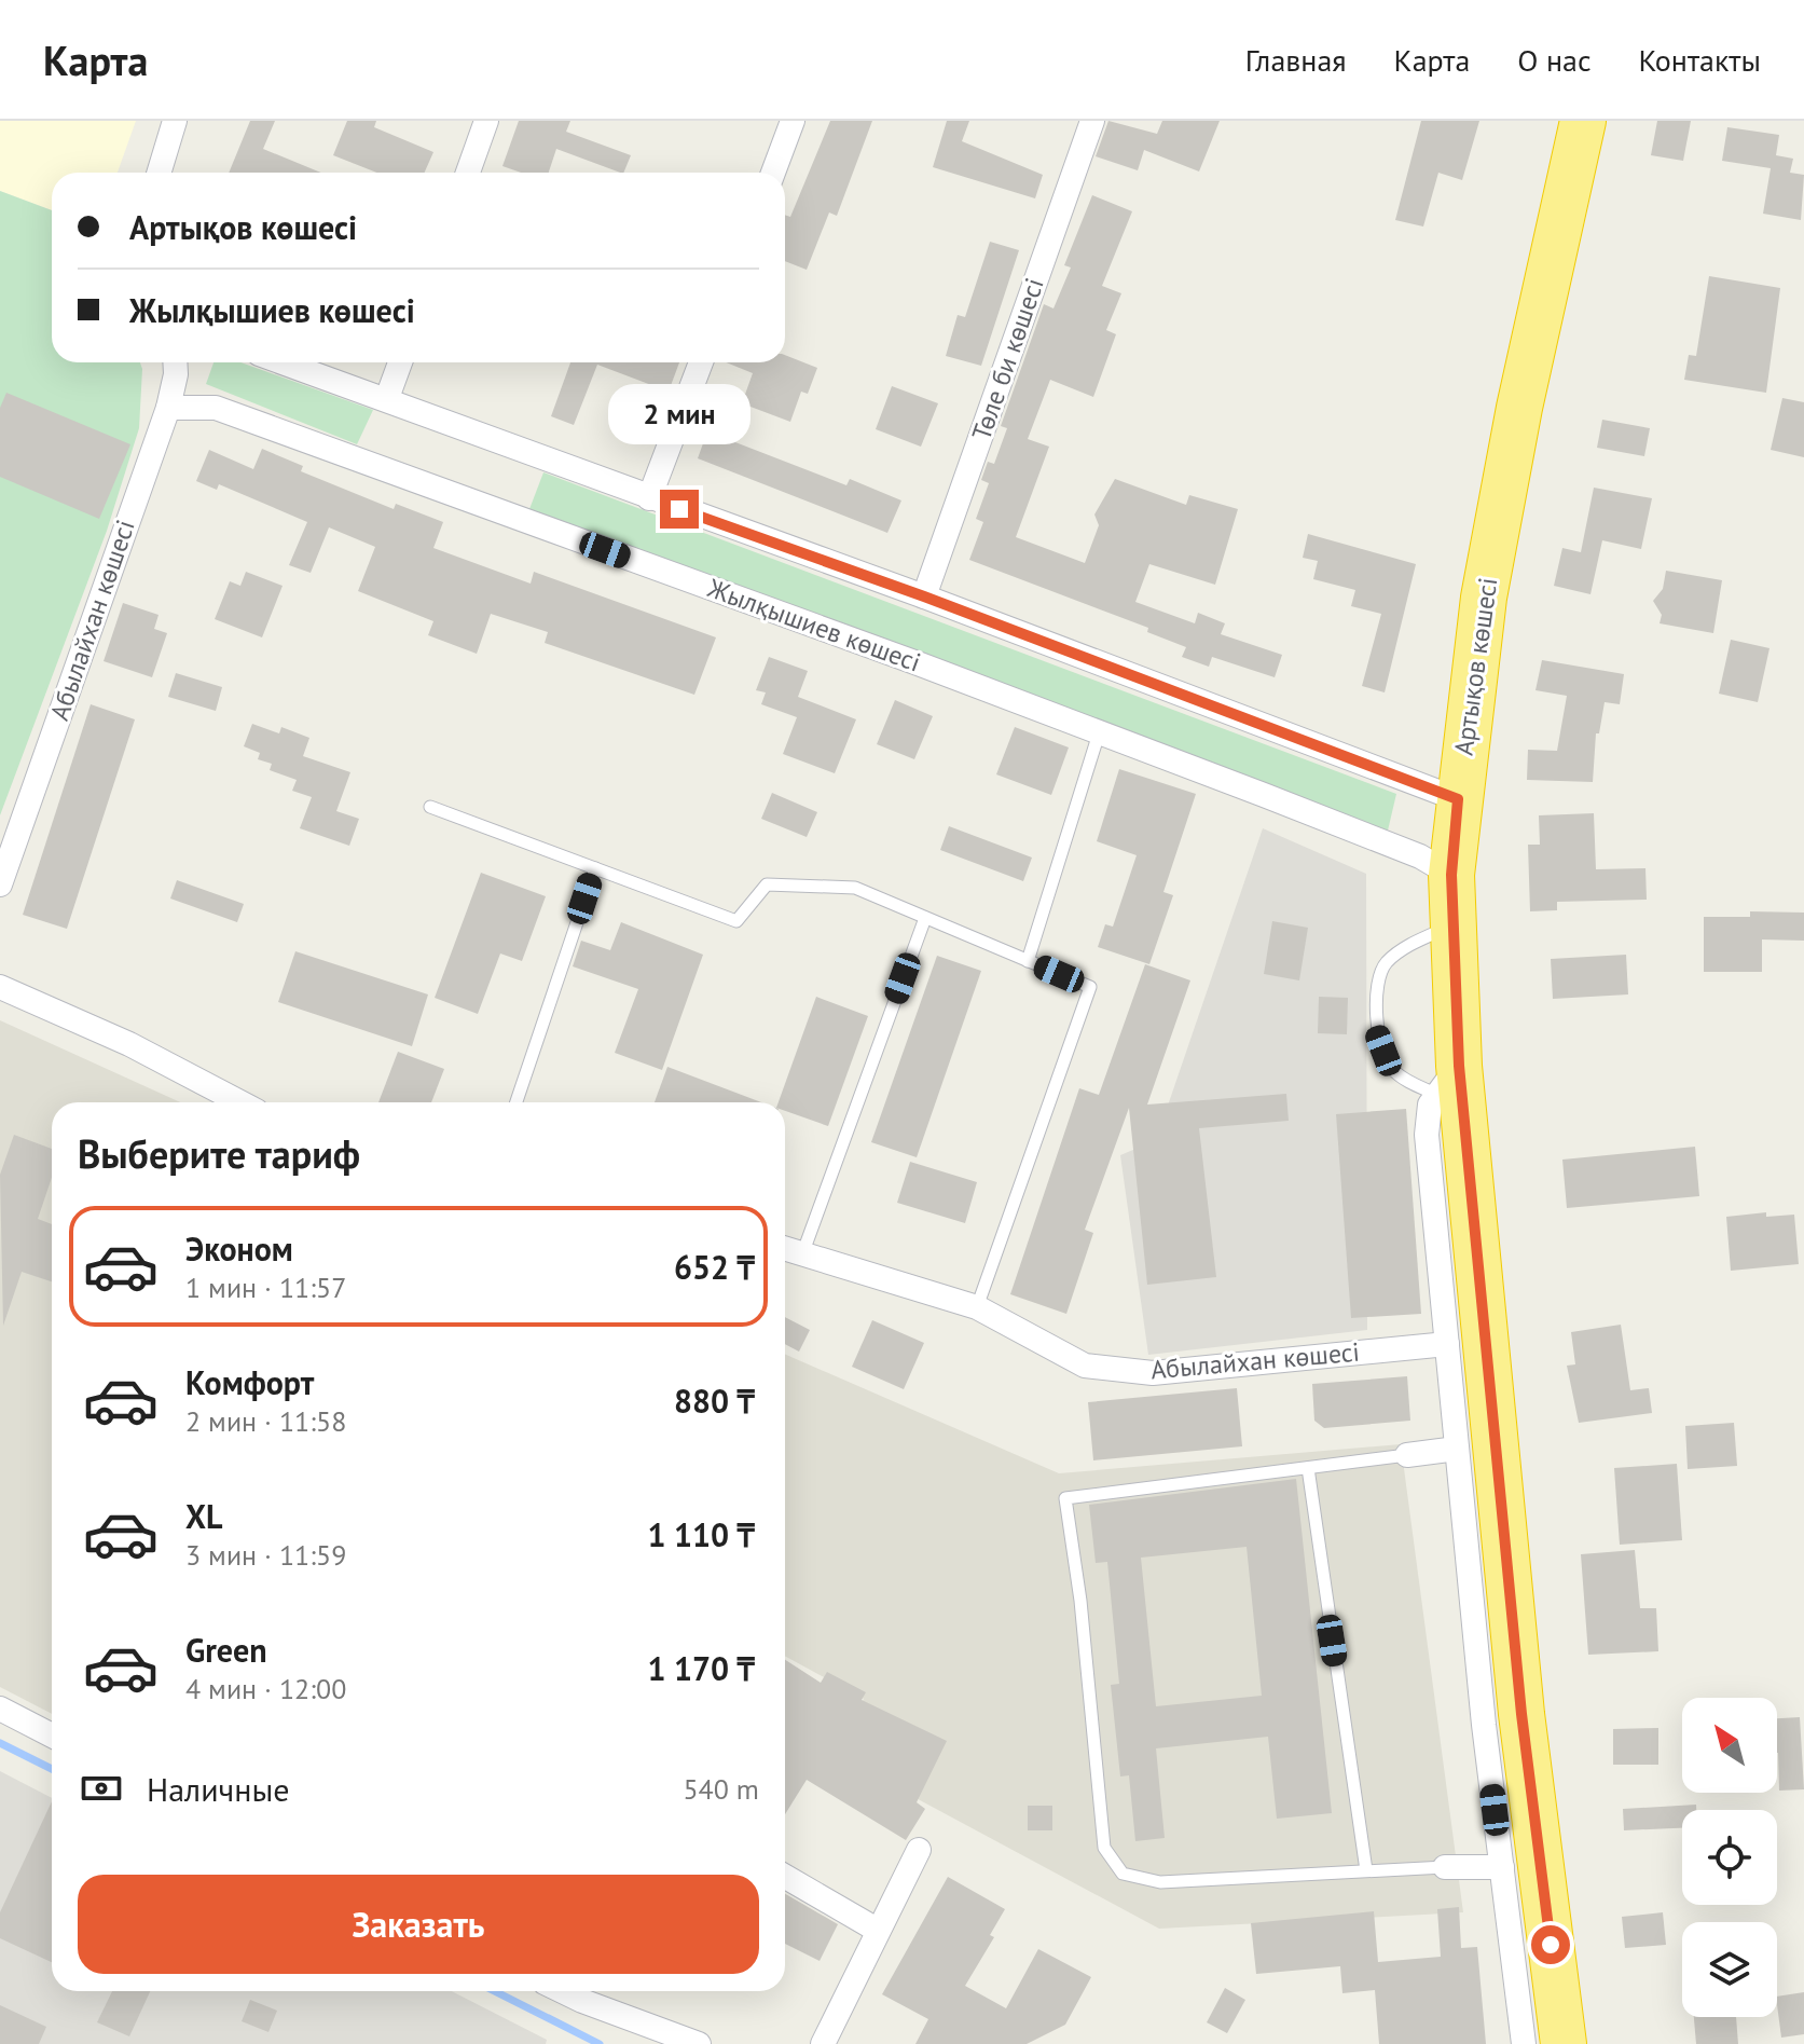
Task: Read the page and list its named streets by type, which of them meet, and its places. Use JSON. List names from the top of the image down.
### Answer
{
  "streets": {
    "highway": ["Артықов көшесі"],
    "street": ["Төле би көшесі", "Абылайхан көшесі", "Жылқышиев көшесі"]
  },
  "crossings": [
    ["Абылайхан көшесі", "Жылқышиев көшесі"],
    ["Жылқышиев көшесі", "Артықов көшесі"]
  ],
  "north": "top left",
  "page": {
    "header": "Карта",
    "nav": [
      "Главная",
      "Карта",
      "О нас",
      "Контакты"
    ],
    "banner": ["Артықов көшесі", "Жылқышиев көшесі"],
    "bubble": "2 мин",
    "heading": "Выберите тариф",
    "list": [
      {
        "name": "Эконом",
        "note": "1 мин · 11:57",
        "value": "652 ₸"
      },
      {
        "name": "Комфорт",
        "note": "2 мин · 11:58",
        "value": "880 ₸"
      },
      {
        "name": "XL",
        "note": "3 мин · 11:59",
        "value": "1 110 ₸"
      },
      {
        "name": "Green",
        "note": "4 мин · 12:00",
        "value": "1 170 ₸"
      }
    ],
    "pay": ["Наличные", "540 m"],
    "buttons": "Заказать"
  }
}
